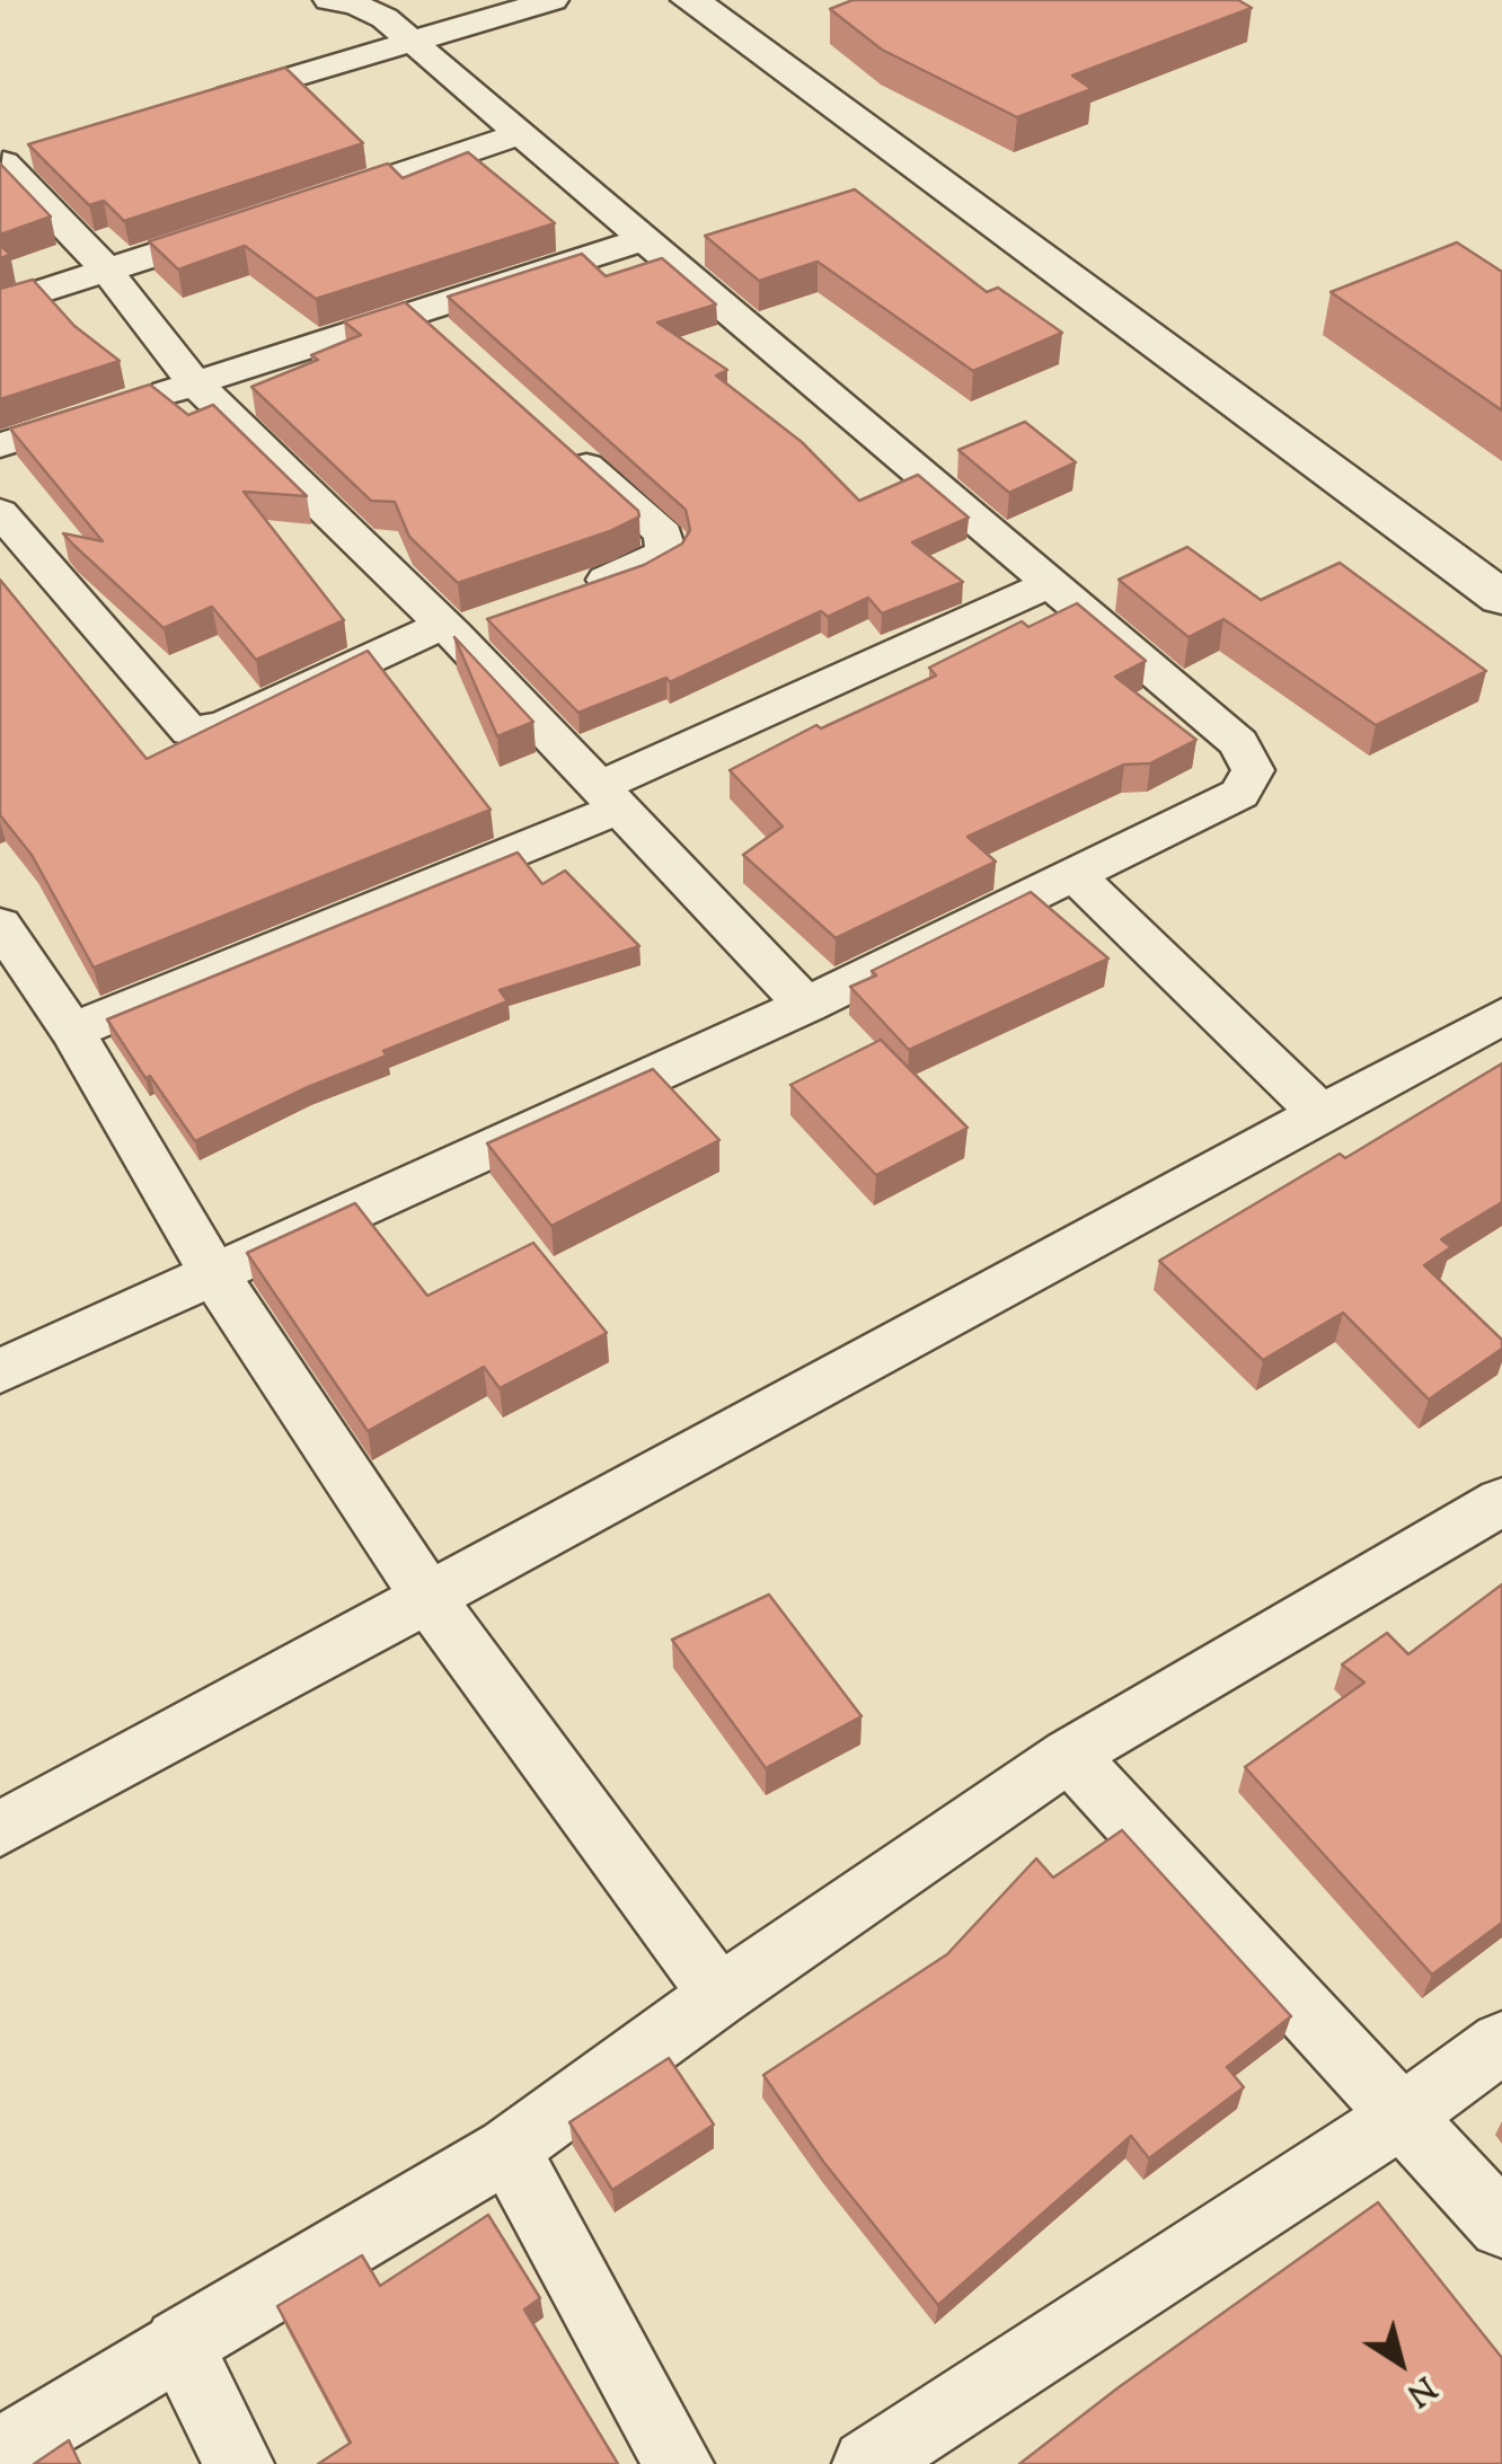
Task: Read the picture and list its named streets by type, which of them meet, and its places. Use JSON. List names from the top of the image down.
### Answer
{
  "north": "bottom right"
}
